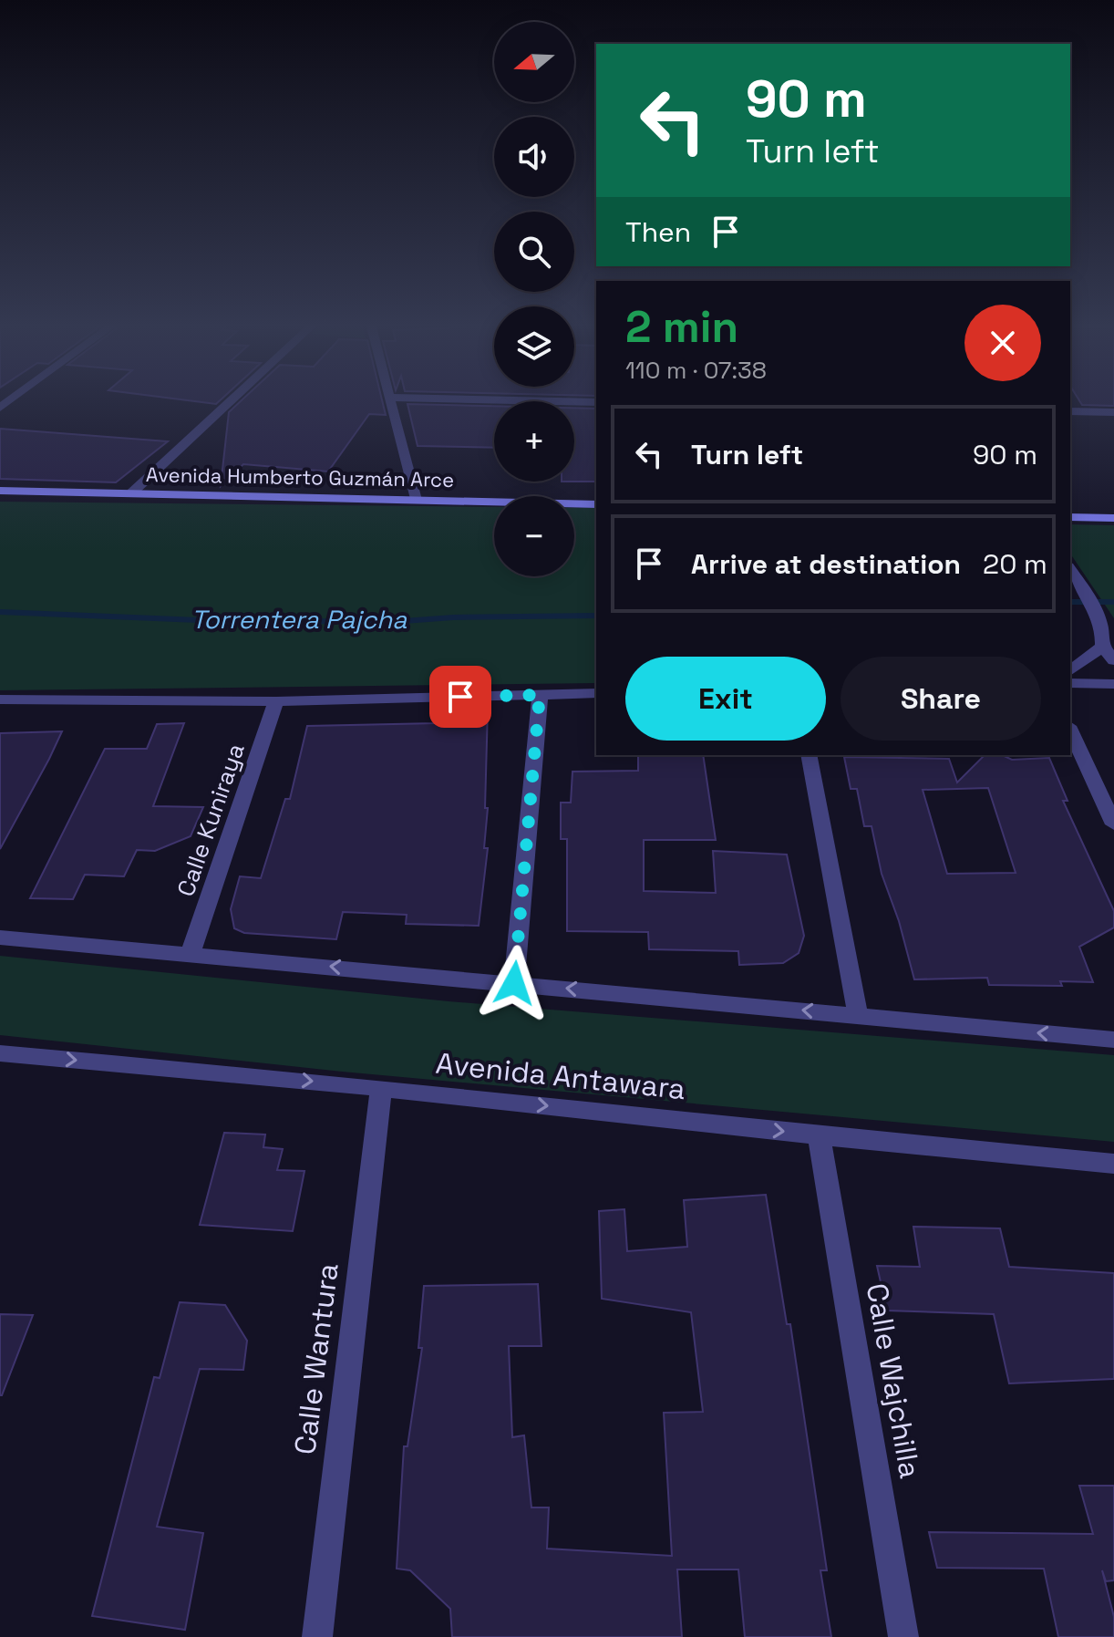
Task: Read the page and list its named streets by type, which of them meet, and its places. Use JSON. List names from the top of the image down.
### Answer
{
  "streets": {
    "main road": ["Avenida Humberto Guzmán Arce"],
    "street": [
      "Calle Kuniraya",
      "Avenida Antawara",
      "Calle Wantura",
      "Calle Wajchilla"
    ]
  },
  "crossings": [
    ["Avenida Antawara", "Calle Wantura"],
    ["Avenida Antawara", "Calle Wajchilla"]
  ],
  "water": ["Torrentera Pajcha"],
  "north": "left",
  "page": {
    "map_buttons": ["+", "−"],
    "turn": ["90 m", "Turn left"],
    "then": "Then",
    "heading": ["2 min", "110 m · 07:38"],
    "list": [
      {
        "name": "Turn left",
        "value": "90 m"
      },
      {
        "name": "Arrive at destination",
        "value": "20 m"
      }
    ],
    "buttons": ["Exit", "Share"]
  }
}
